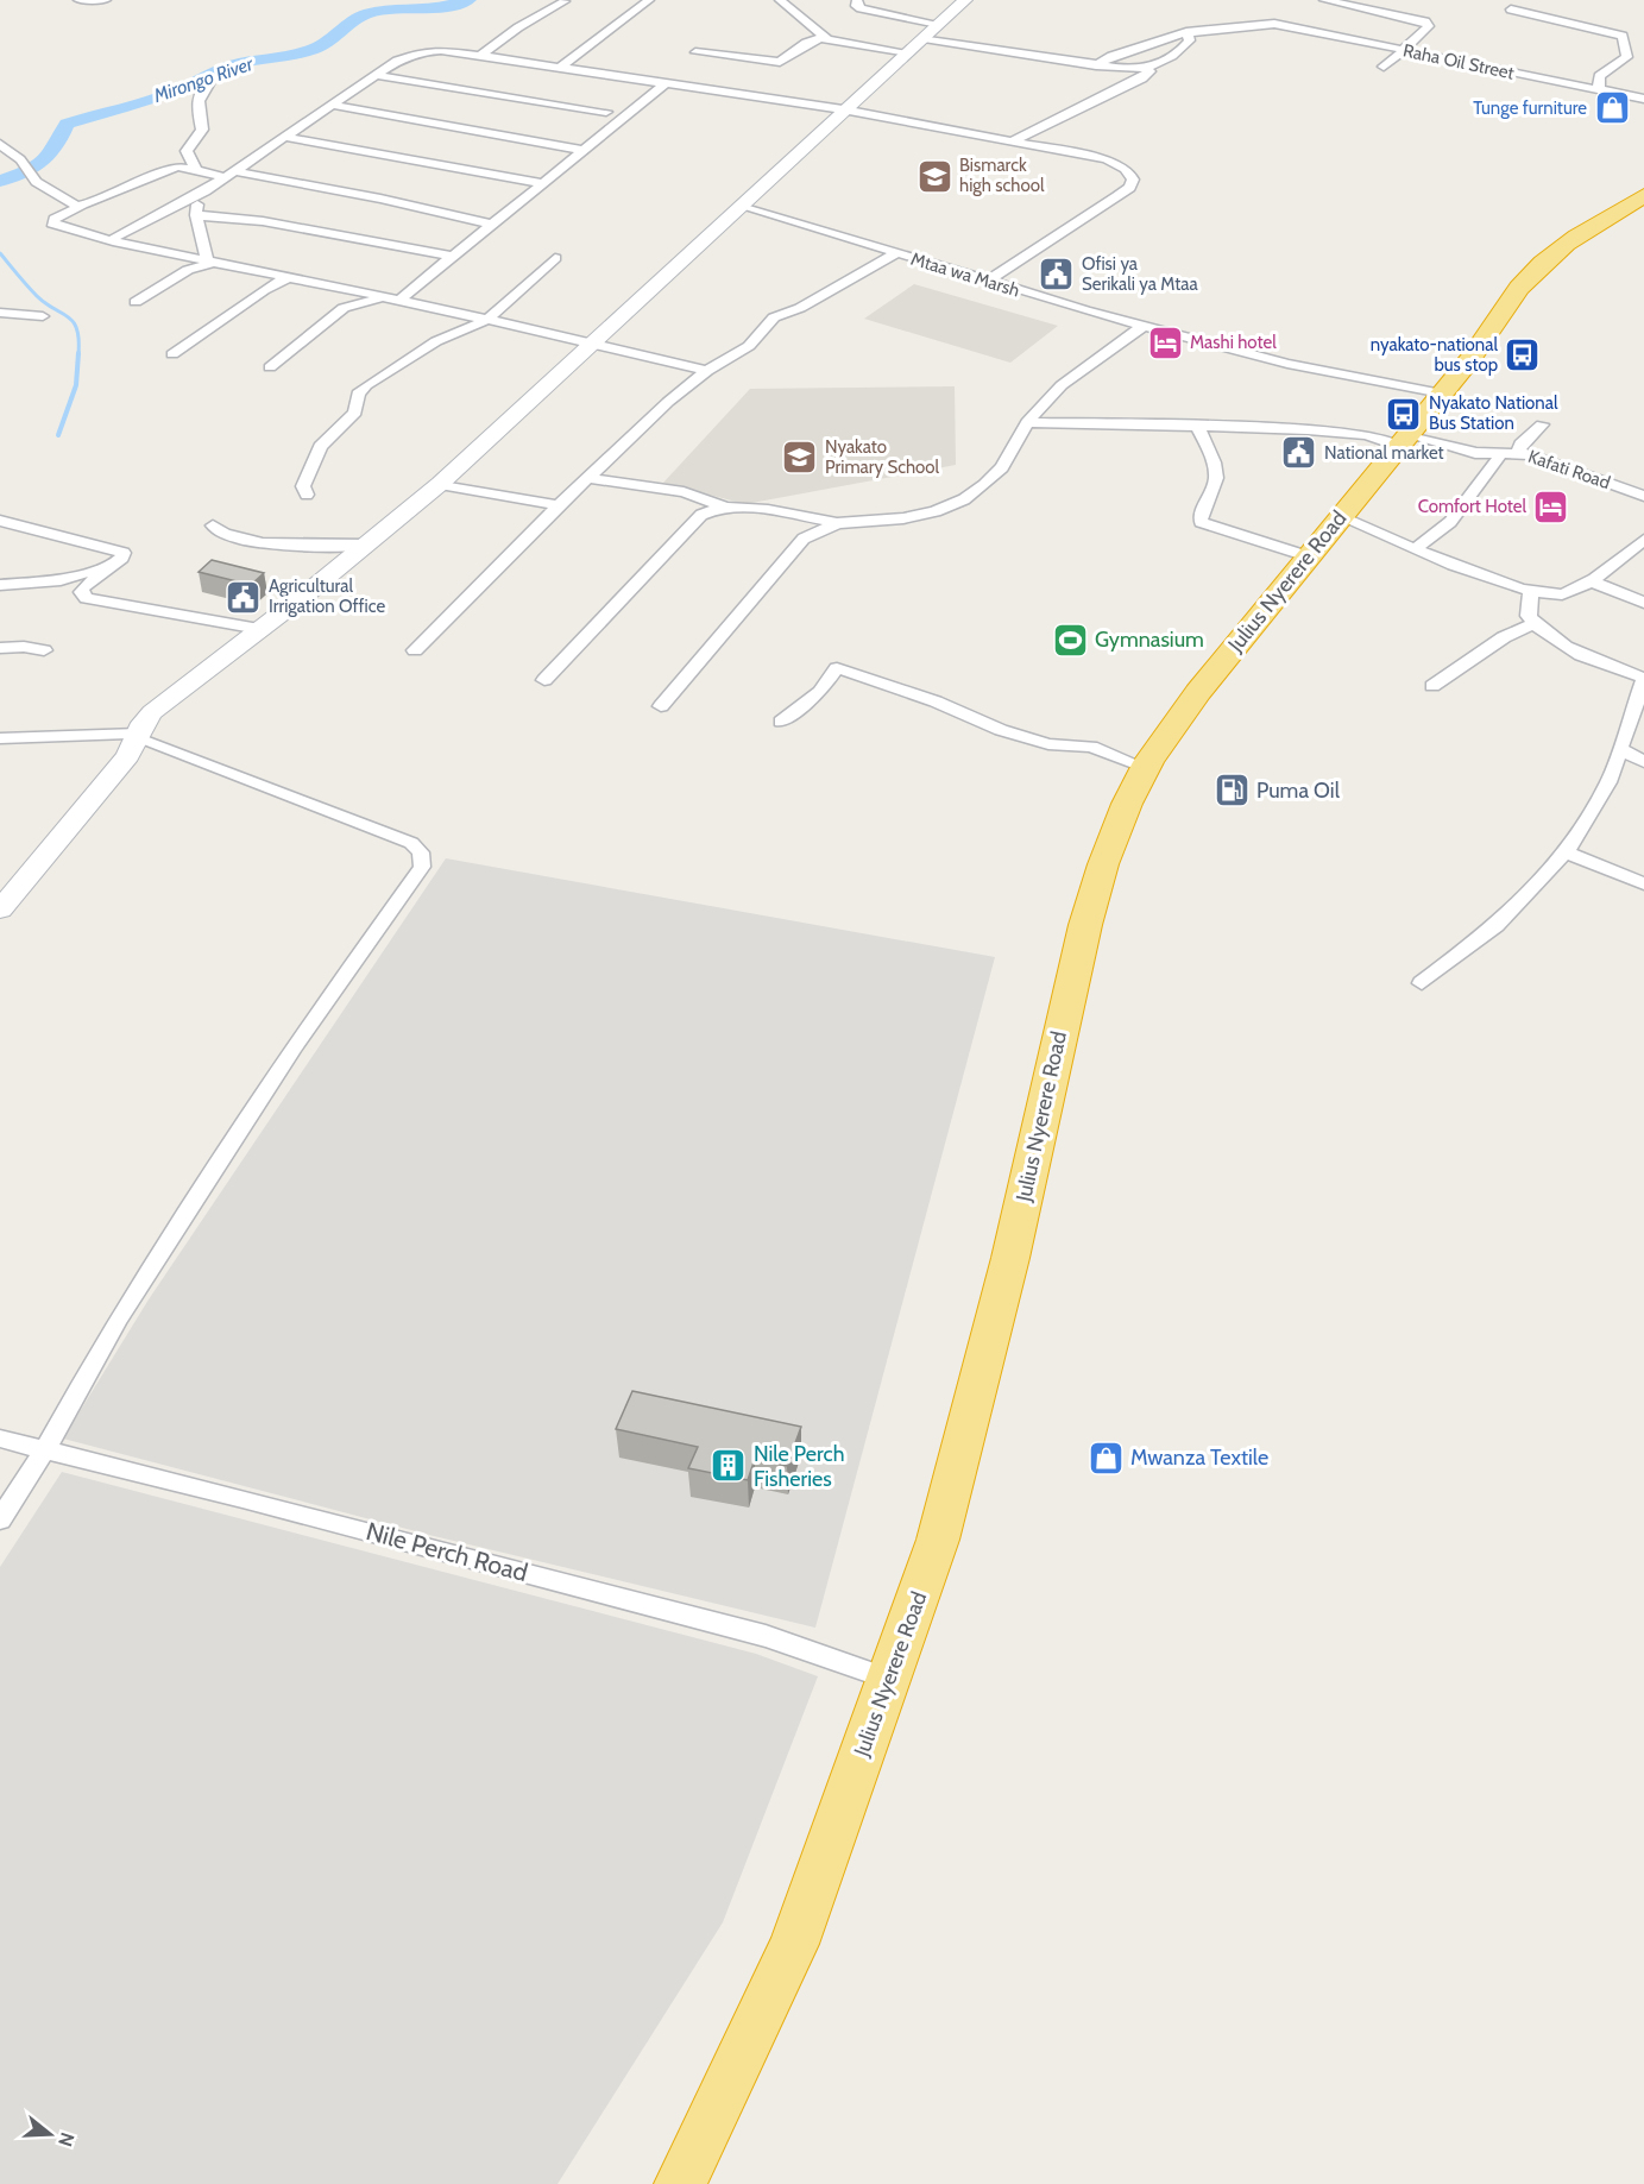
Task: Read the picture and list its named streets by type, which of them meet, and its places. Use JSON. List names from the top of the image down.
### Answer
{
  "streets": {
    "highway": ["Julius Nyerere Road"],
    "street": [
      "Raha Oil Street",
      "Mtaa wa Marsh",
      "Kafati Road",
      "Nile Perch Road"
    ]
  },
  "crossings": [
    ["Mtaa wa Marsh", "Julius Nyerere Road"],
    ["Kafati Road", "Julius Nyerere Road"],
    ["Julius Nyerere Road", "Nile Perch Road"]
  ],
  "water": ["Mirongo River"],
  "places": {
    "shop": ["Tunge furniture", "Mwanza Textile"],
    "school or university": ["Bismarck high school", "Nyakato Primary School"],
    "public building": ["Ofisi ya Serikali ya Mtaa", "National market", "Agricultural Irrigation Office"],
    "hotel": ["Mashi hotel", "Comfort Hotel"],
    "bus stop": ["nyakato-national bus stop", "Nyakato National Bus Station"],
    "sports": ["Gymnasium"],
    "fuel station": ["Puma Oil"],
    "building": ["Nile Perch Fisheries"]
  },
  "north": "right"
}
